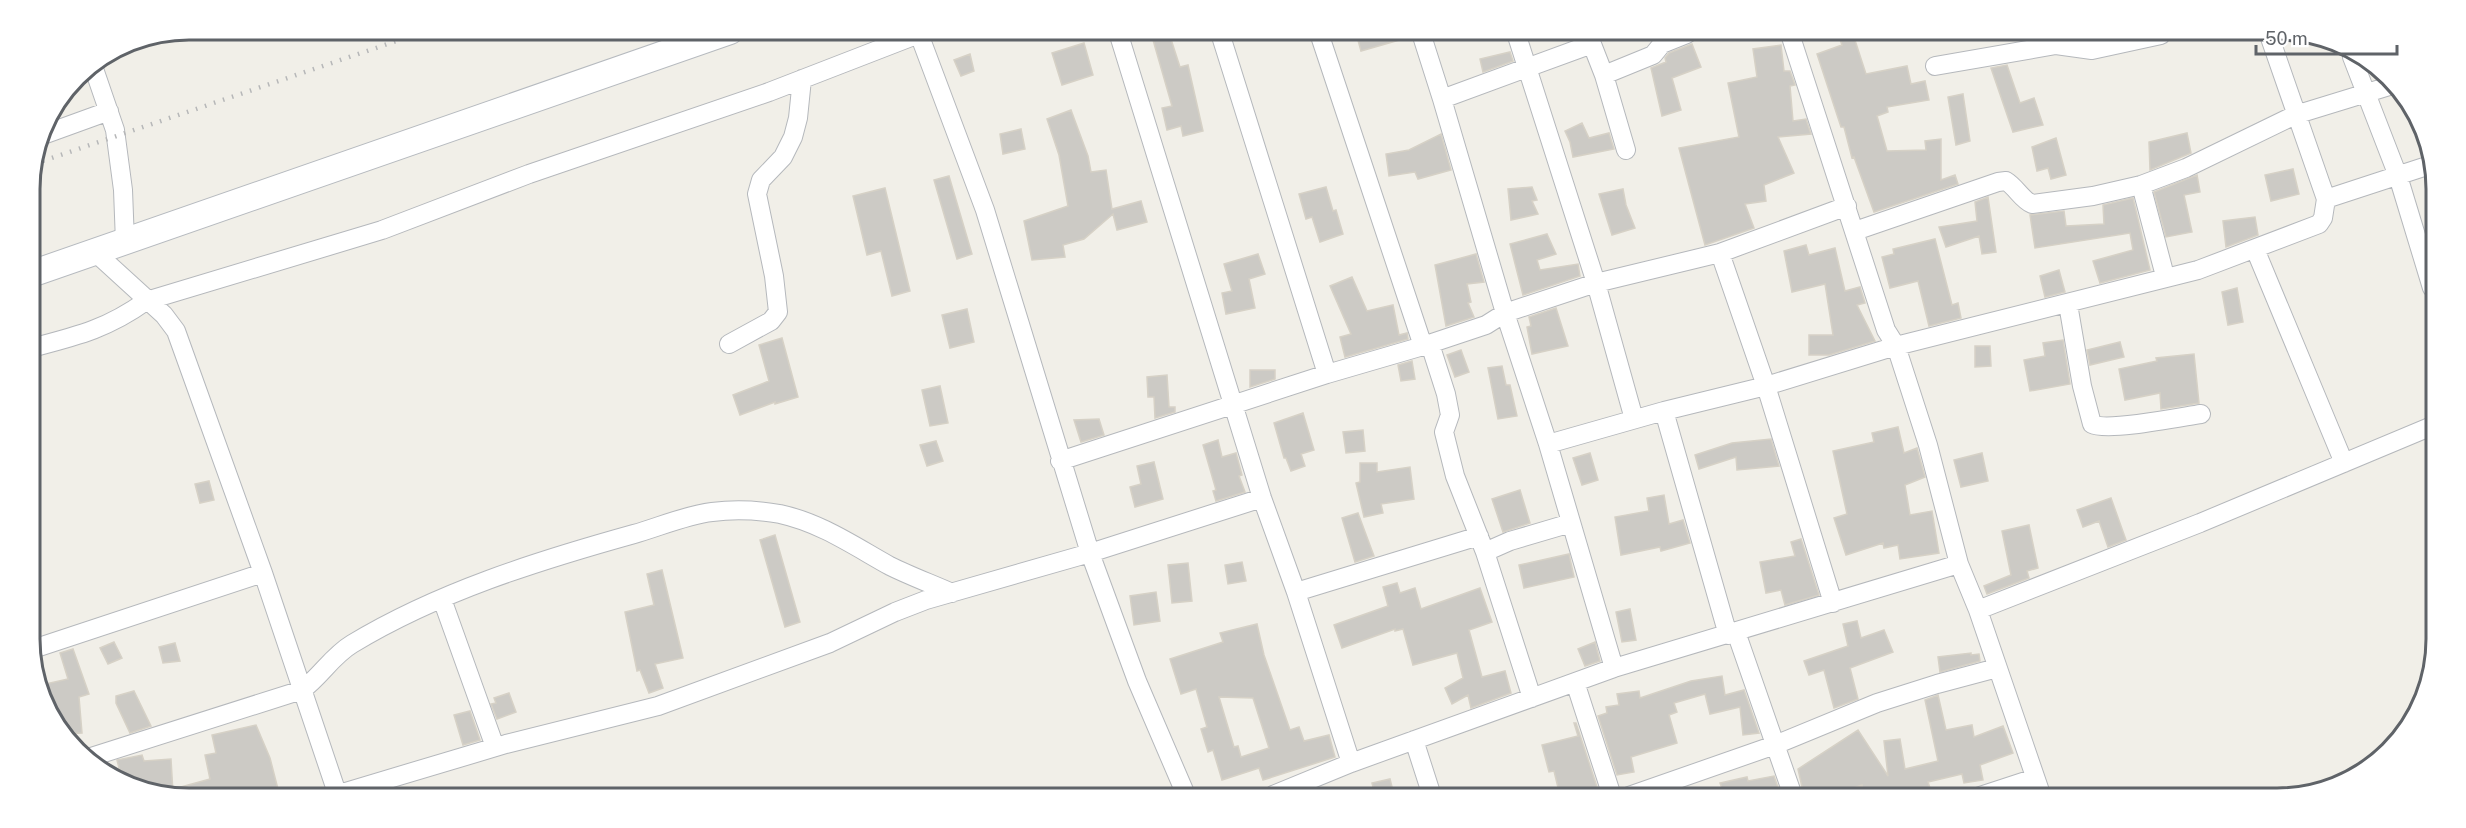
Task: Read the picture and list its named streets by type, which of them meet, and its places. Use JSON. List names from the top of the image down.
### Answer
{
  "scale_bar": "50 m"
}
